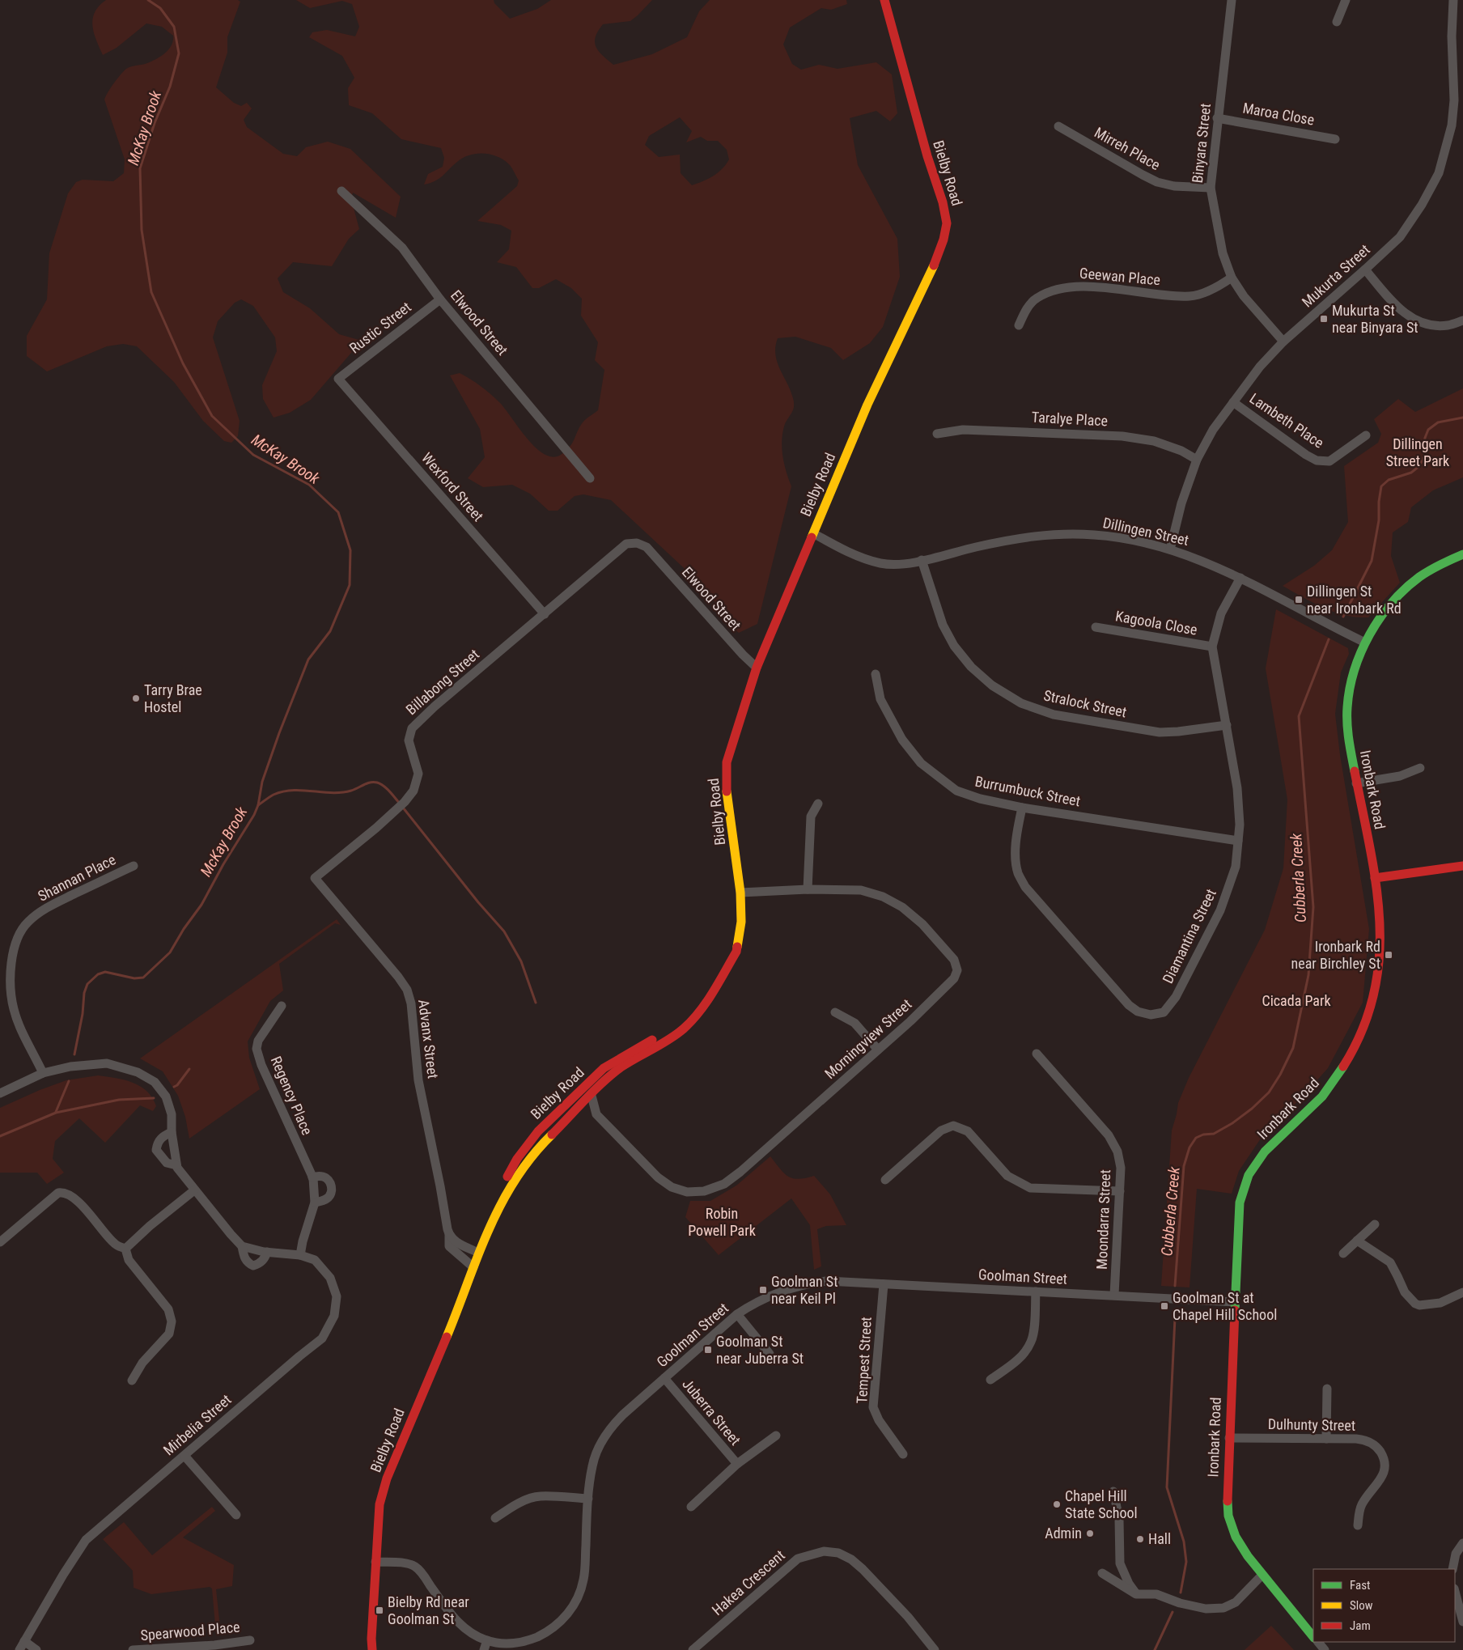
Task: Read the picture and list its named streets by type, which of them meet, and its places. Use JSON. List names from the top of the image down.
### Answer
{
  "streets": {
    "street": [
      "Maroa Close",
      "Binyara Street",
      "Mirreh Place",
      "Bielby Road",
      "Mukurta Street",
      "Geewan Place",
      "Elwood Street",
      "Rustic Street",
      "Taralye Place",
      "Lambeth Place",
      "Wexford Street",
      "Dillingen Street",
      "Kagoola Close",
      "Billabong Street",
      "Stralock Street",
      "Ironbark Road",
      "Burrumbuck Street",
      "Shannan Place",
      "Diamantina Street",
      "Advanx Street",
      "Morningview Street",
      "Regency Place",
      "Moondarra Street",
      "Goolman Street",
      "Tempest Street",
      "Juberra Street",
      "Mirbelia Street",
      "Dulhunty Street",
      "Hakea Crescent",
      "Spearwood Place"
    ]
  },
  "crossings": [
    ["Maroa Close", "Binyara Street"],
    ["Binyara Street", "Mirreh Place"],
    ["Binyara Street", "Mukurta Street"],
    ["Binyara Street", "Geewan Place"],
    ["Bielby Road", "Elwood Street"],
    ["Bielby Road", "Dillingen Street"],
    ["Bielby Road", "Advanx Street"],
    ["Bielby Road", "Morningview Street"],
    ["Bielby Road", "Goolman Street"],
    ["Mukurta Street", "Taralye Place"],
    ["Mukurta Street", "Lambeth Place"],
    ["Mukurta Street", "Dillingen Street"],
    ["Elwood Street", "Rustic Street"],
    ["Elwood Street", "Billabong Street"],
    ["Rustic Street", "Wexford Street"],
    ["Wexford Street", "Billabong Street"],
    ["Dillingen Street", "Stralock Street"],
    ["Dillingen Street", "Ironbark Road"],
    ["Dillingen Street", "Diamantina Street"],
    ["Kagoola Close", "Diamantina Street"],
    ["Billabong Street", "Advanx Street"],
    ["Stralock Street", "Diamantina Street"],
    ["Ironbark Road", "Goolman Street"],
    ["Ironbark Road", "Dulhunty Street"],
    ["Burrumbuck Street", "Diamantina Street"],
    ["Regency Place", "Mirbelia Street"],
    ["Moondarra Street", "Goolman Street"],
    ["Goolman Street", "Tempest Street"],
    ["Goolman Street", "Juberra Street"]
  ],
  "water": ["McKay Brook", "Cubberla Creek"],
  "parks": ["Dillingen Street Park", "Cicada Park", "Robin Powell Park"],
  "places": {
    "transit": [
      "Mukurta St near Binyara St",
      "Dillingen St near Ironbark Rd",
      "Ironbark Rd near Birchley St",
      "Goolman St near Keil Pl",
      "Goolman St at Chapel Hill School",
      "Goolman St near Juberra St",
      "Bielby Rd near Goolman St"
    ],
    "other": [
      "Tarry Brae Hostel",
      "Chapel Hill State School",
      "Admin",
      "Hall"
    ]
  },
  "legend": ["Fast", "Slow", "Jam"]
}
